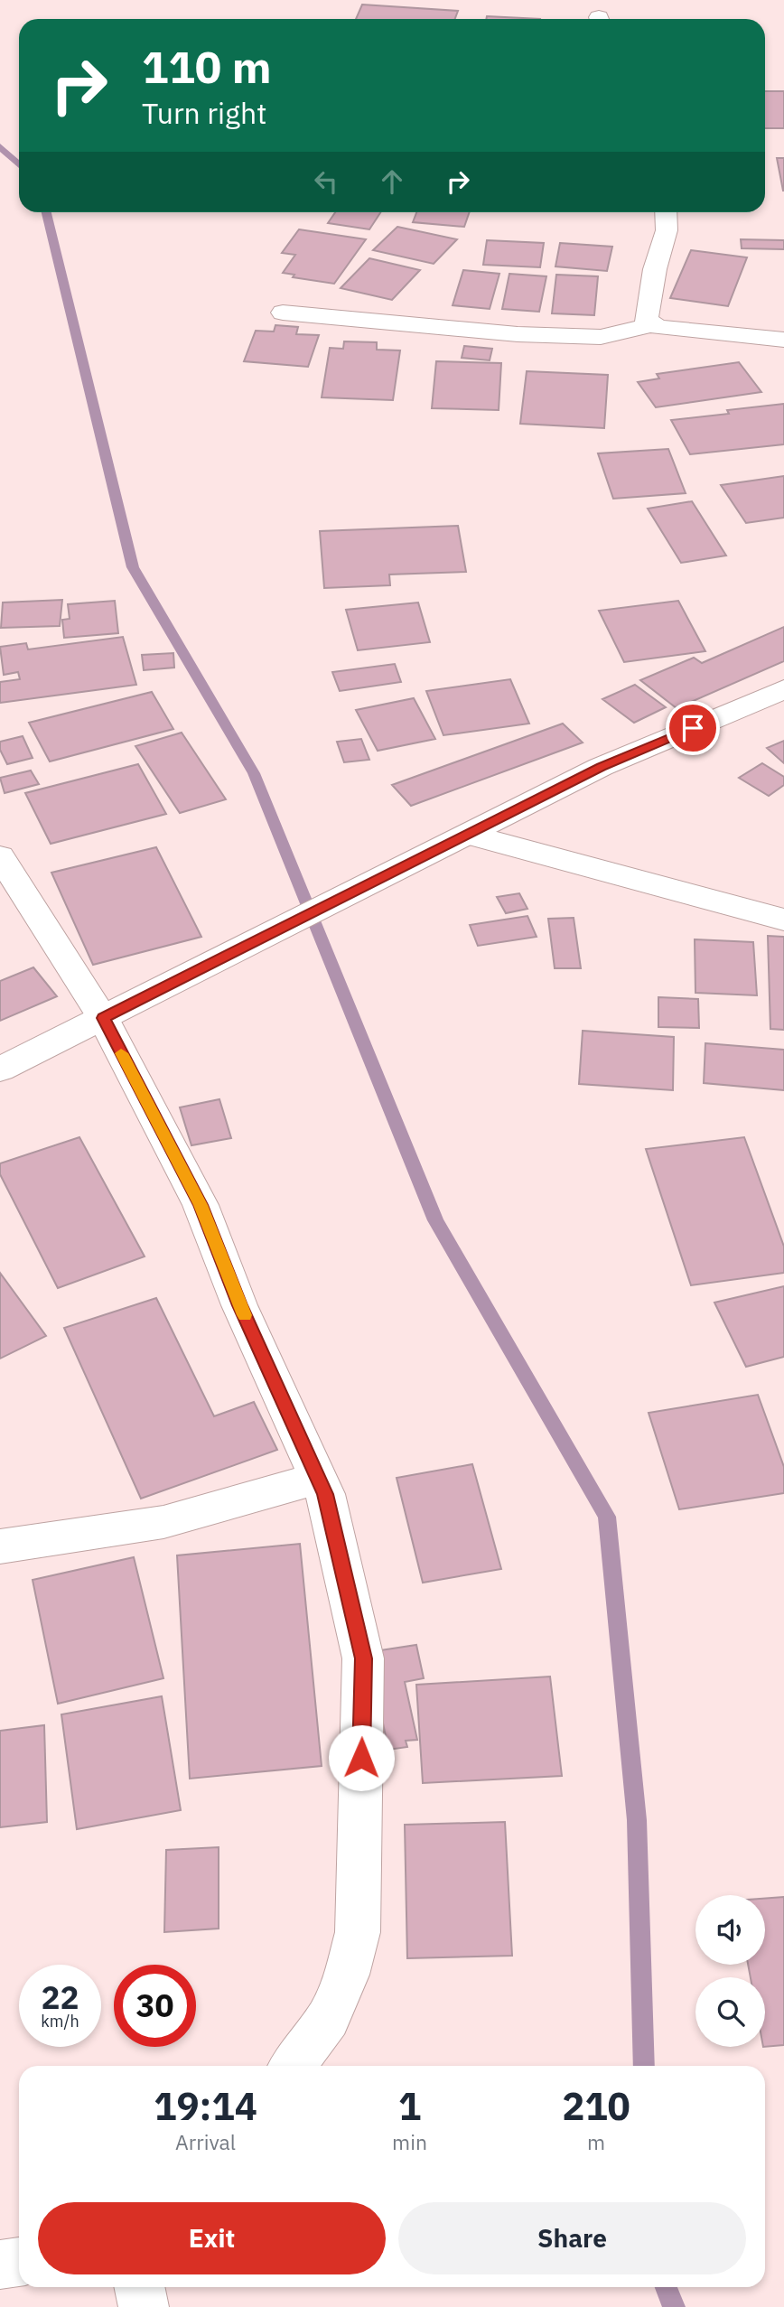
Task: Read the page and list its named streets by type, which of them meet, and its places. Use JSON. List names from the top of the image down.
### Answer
{
  "page": {
    "turn": ["110 m", "Turn right"],
    "speed": "22 km/h",
    "limit": "30",
    "eta": [
      "19:14",
      "Arrival",
      "1",
      "min",
      "210",
      "m"
    ],
    "buttons": ["Exit", "Share"]
  }
}
